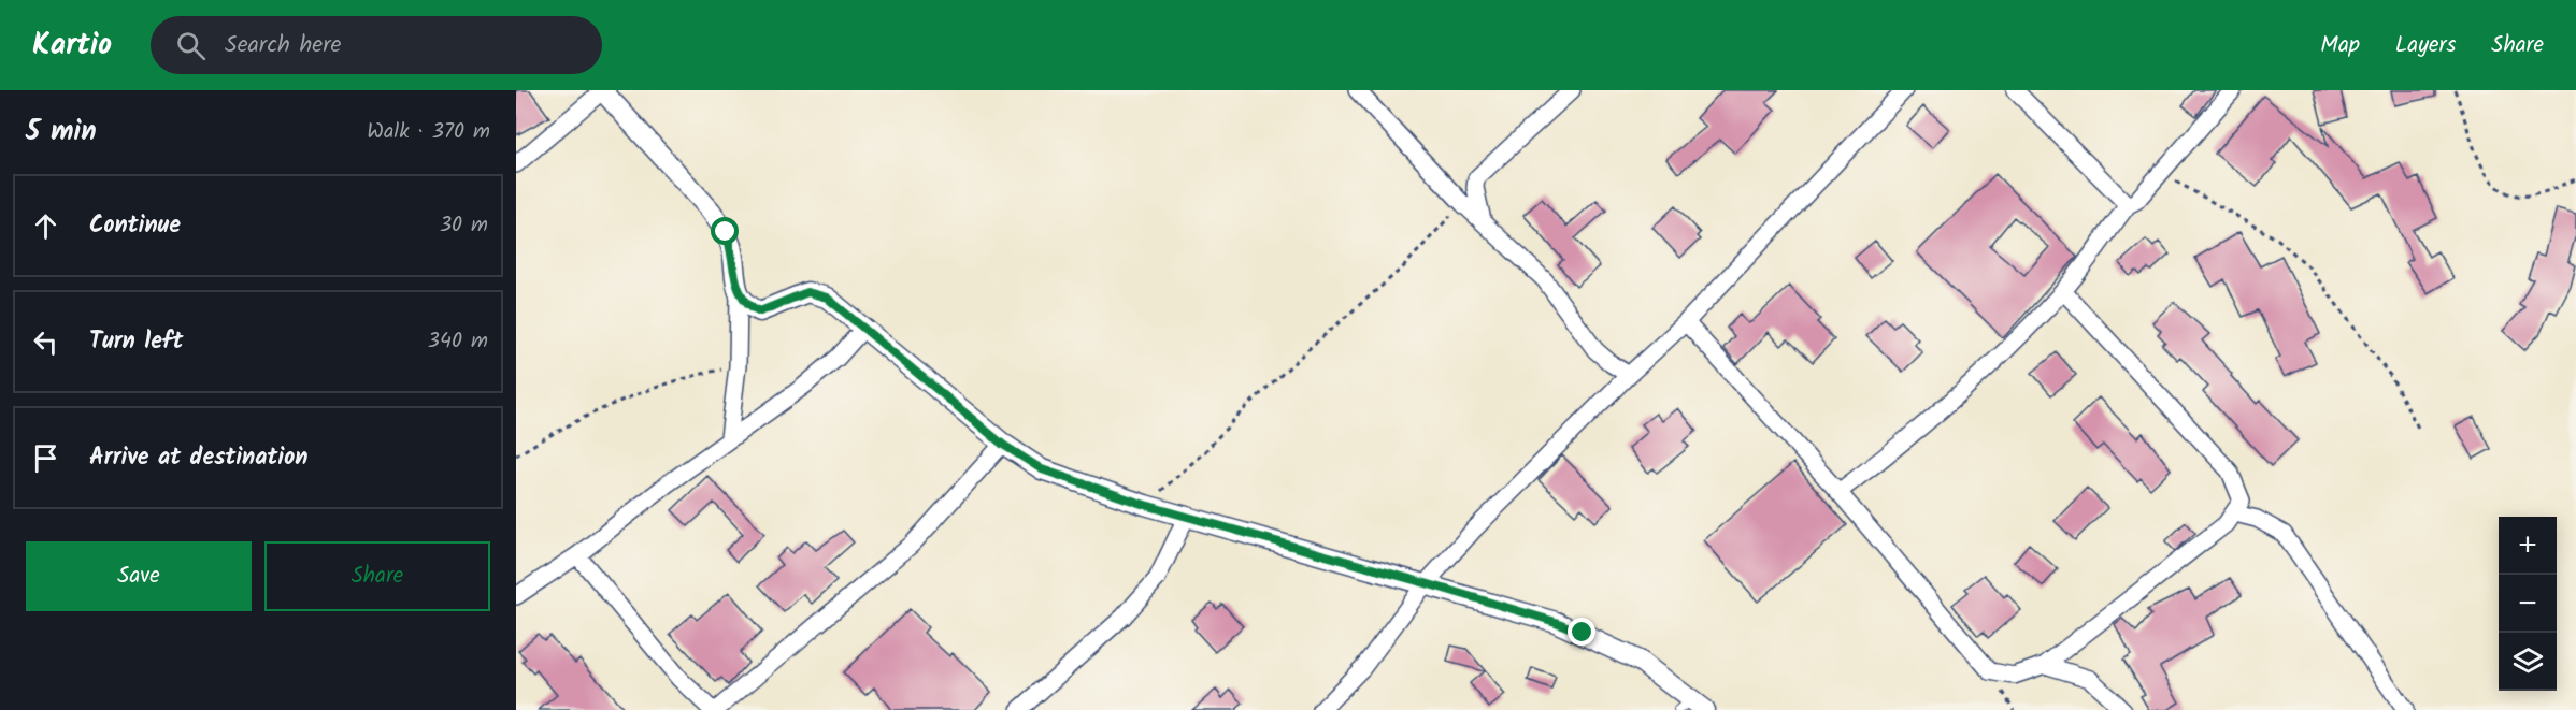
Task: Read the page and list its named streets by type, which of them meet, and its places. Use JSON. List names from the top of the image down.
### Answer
{
  "page": {
    "header": "Kartio",
    "search": "Search here",
    "nav": ["Map", "Layers", "Share"],
    "heading": ["5 min", "Walk · 370 m"],
    "list": [
      ["Continue", "30 m"],
      ["Turn left", "340 m"],
      "Arrive at destination"
    ],
    "map_buttons": ["+", "−"],
    "buttons": ["Save", "Share"]
  }
}
